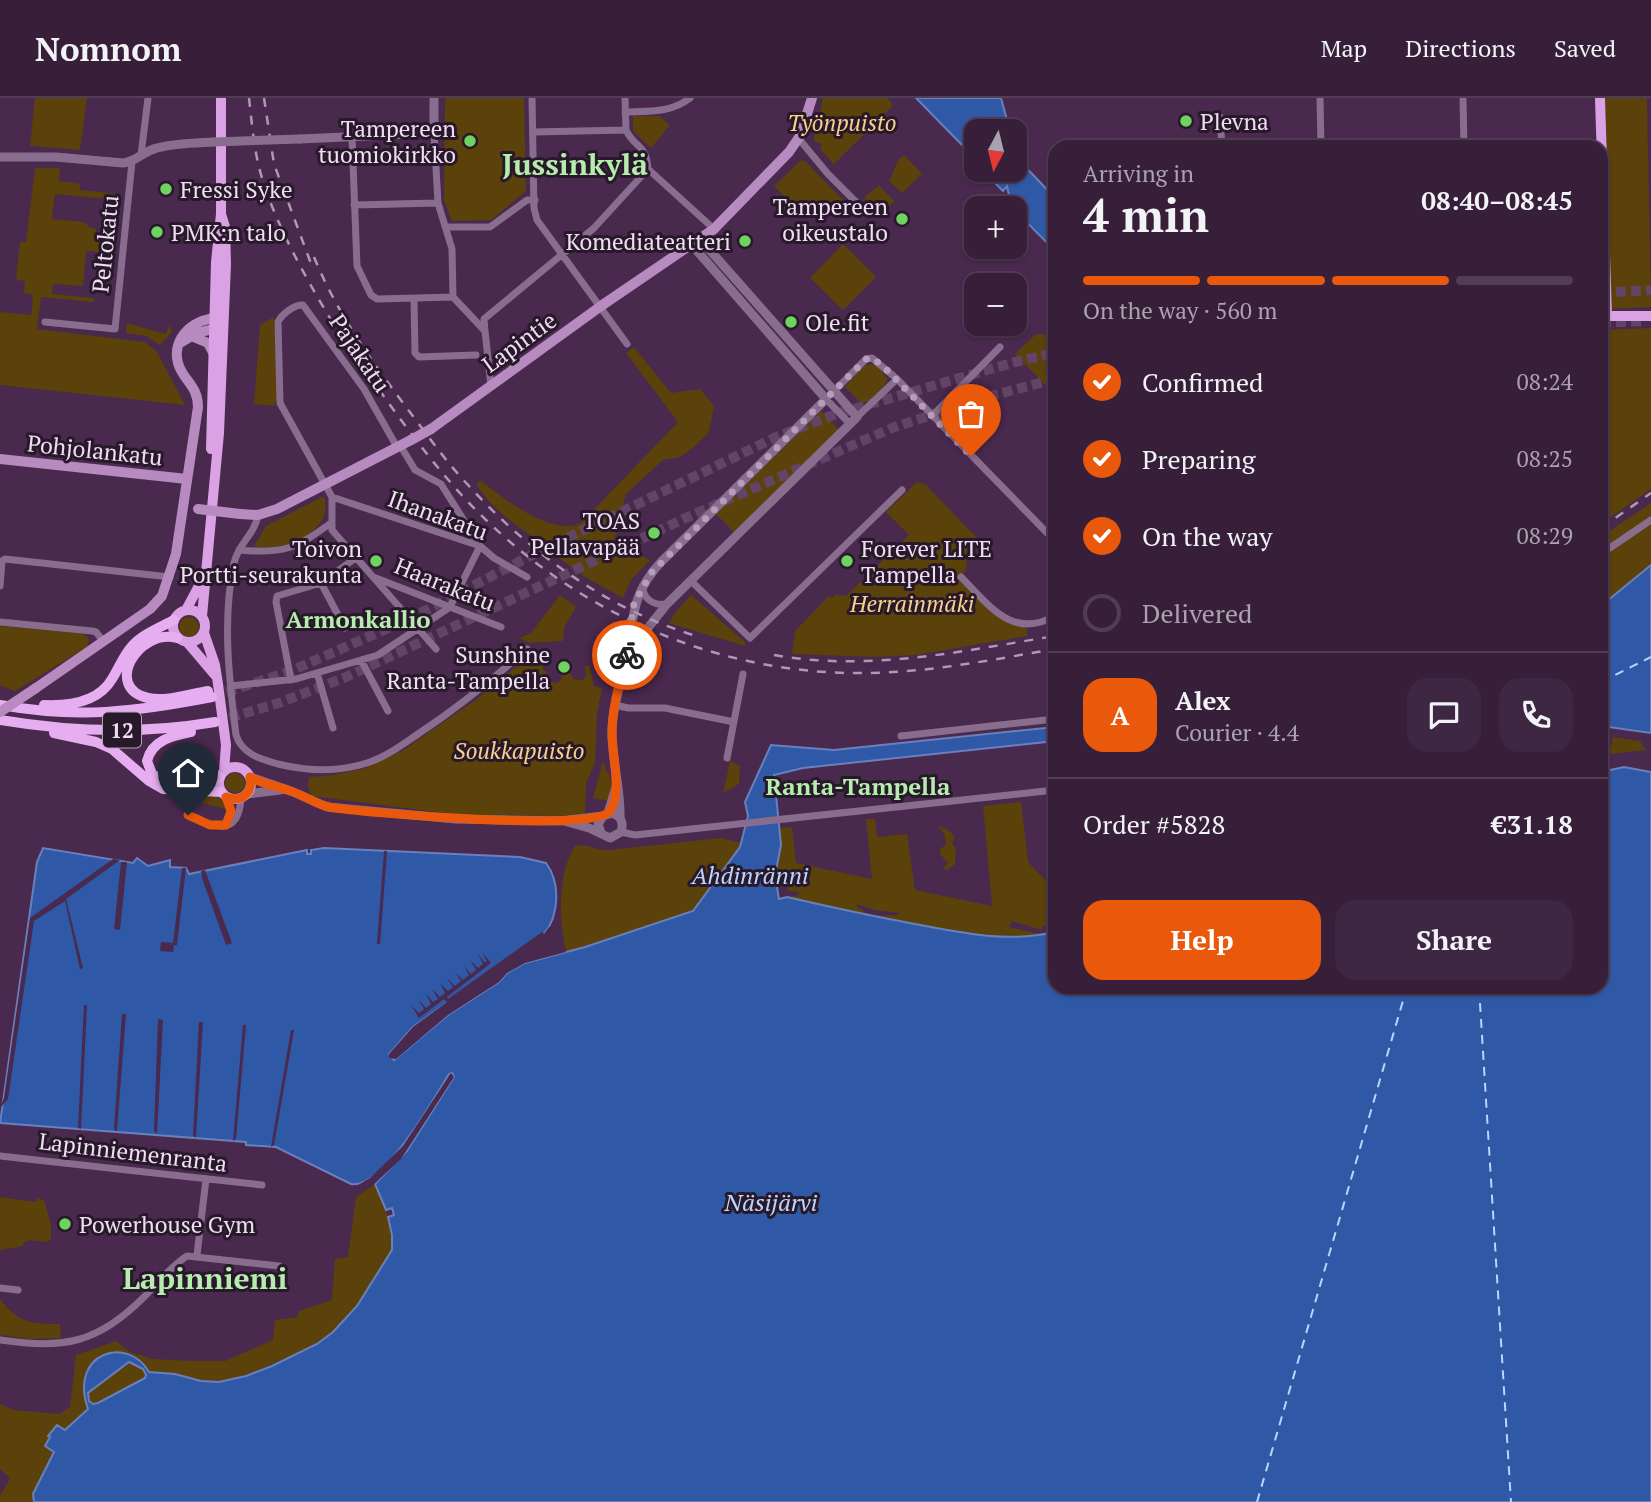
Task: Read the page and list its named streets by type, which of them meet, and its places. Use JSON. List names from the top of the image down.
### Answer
{
  "streets": {
    "highway": ["12"],
    "main road": ["Lapintie", "Pohjolankatu"],
    "street": [
      "Peltokatu",
      "Pajakatu",
      "Ihanakatu",
      "Haarakatu",
      "Lapinniemenranta"
    ]
  },
  "crossings": [
    ["Lapintie", "Pajakatu"],
    ["Pajakatu", "Ihanakatu"]
  ],
  "districts": [
    "Jussinkylä",
    "Armonkallio",
    "Ranta-Tampella",
    "Lapinniemi"
  ],
  "water": ["Ahdinränni", "Näsijärvi"],
  "parks": ["Työnpuisto", "Herrainmäki", "Soukkapuisto"],
  "places": [
    "Plevna",
    "Tampereen tuomiokirkko",
    "Fressi Syke",
    "Tampereen oikeustalo",
    "PMK:n talo",
    "Komediateatteri",
    "Ole.fit",
    "TOAS Pellavapää",
    "Toivon Portti-seurakunta",
    "Forever LITE Tampella",
    "Sunshine Ranta-Tampella",
    "Powerhouse Gym"
  ],
  "north": "bottom",
  "page": {
    "header": "Nomnom",
    "nav": ["Map", "Directions", "Saved"],
    "map_buttons": ["+", "−"],
    "heading": ["4 min", "Arriving in", "08:40–08:45"],
    "panel": [
      "Alex",
      "Courier · 4.4",
      "Order #5828",
      "€31.18"
    ],
    "bar": "On the way · 560 m",
    "list": [
      ["Confirmed", "08:24"],
      ["Preparing", "08:25"],
      ["On the way", "08:29"],
      "Delivered"
    ],
    "round": "A",
    "buttons": ["Help", "Share"]
  }
}
